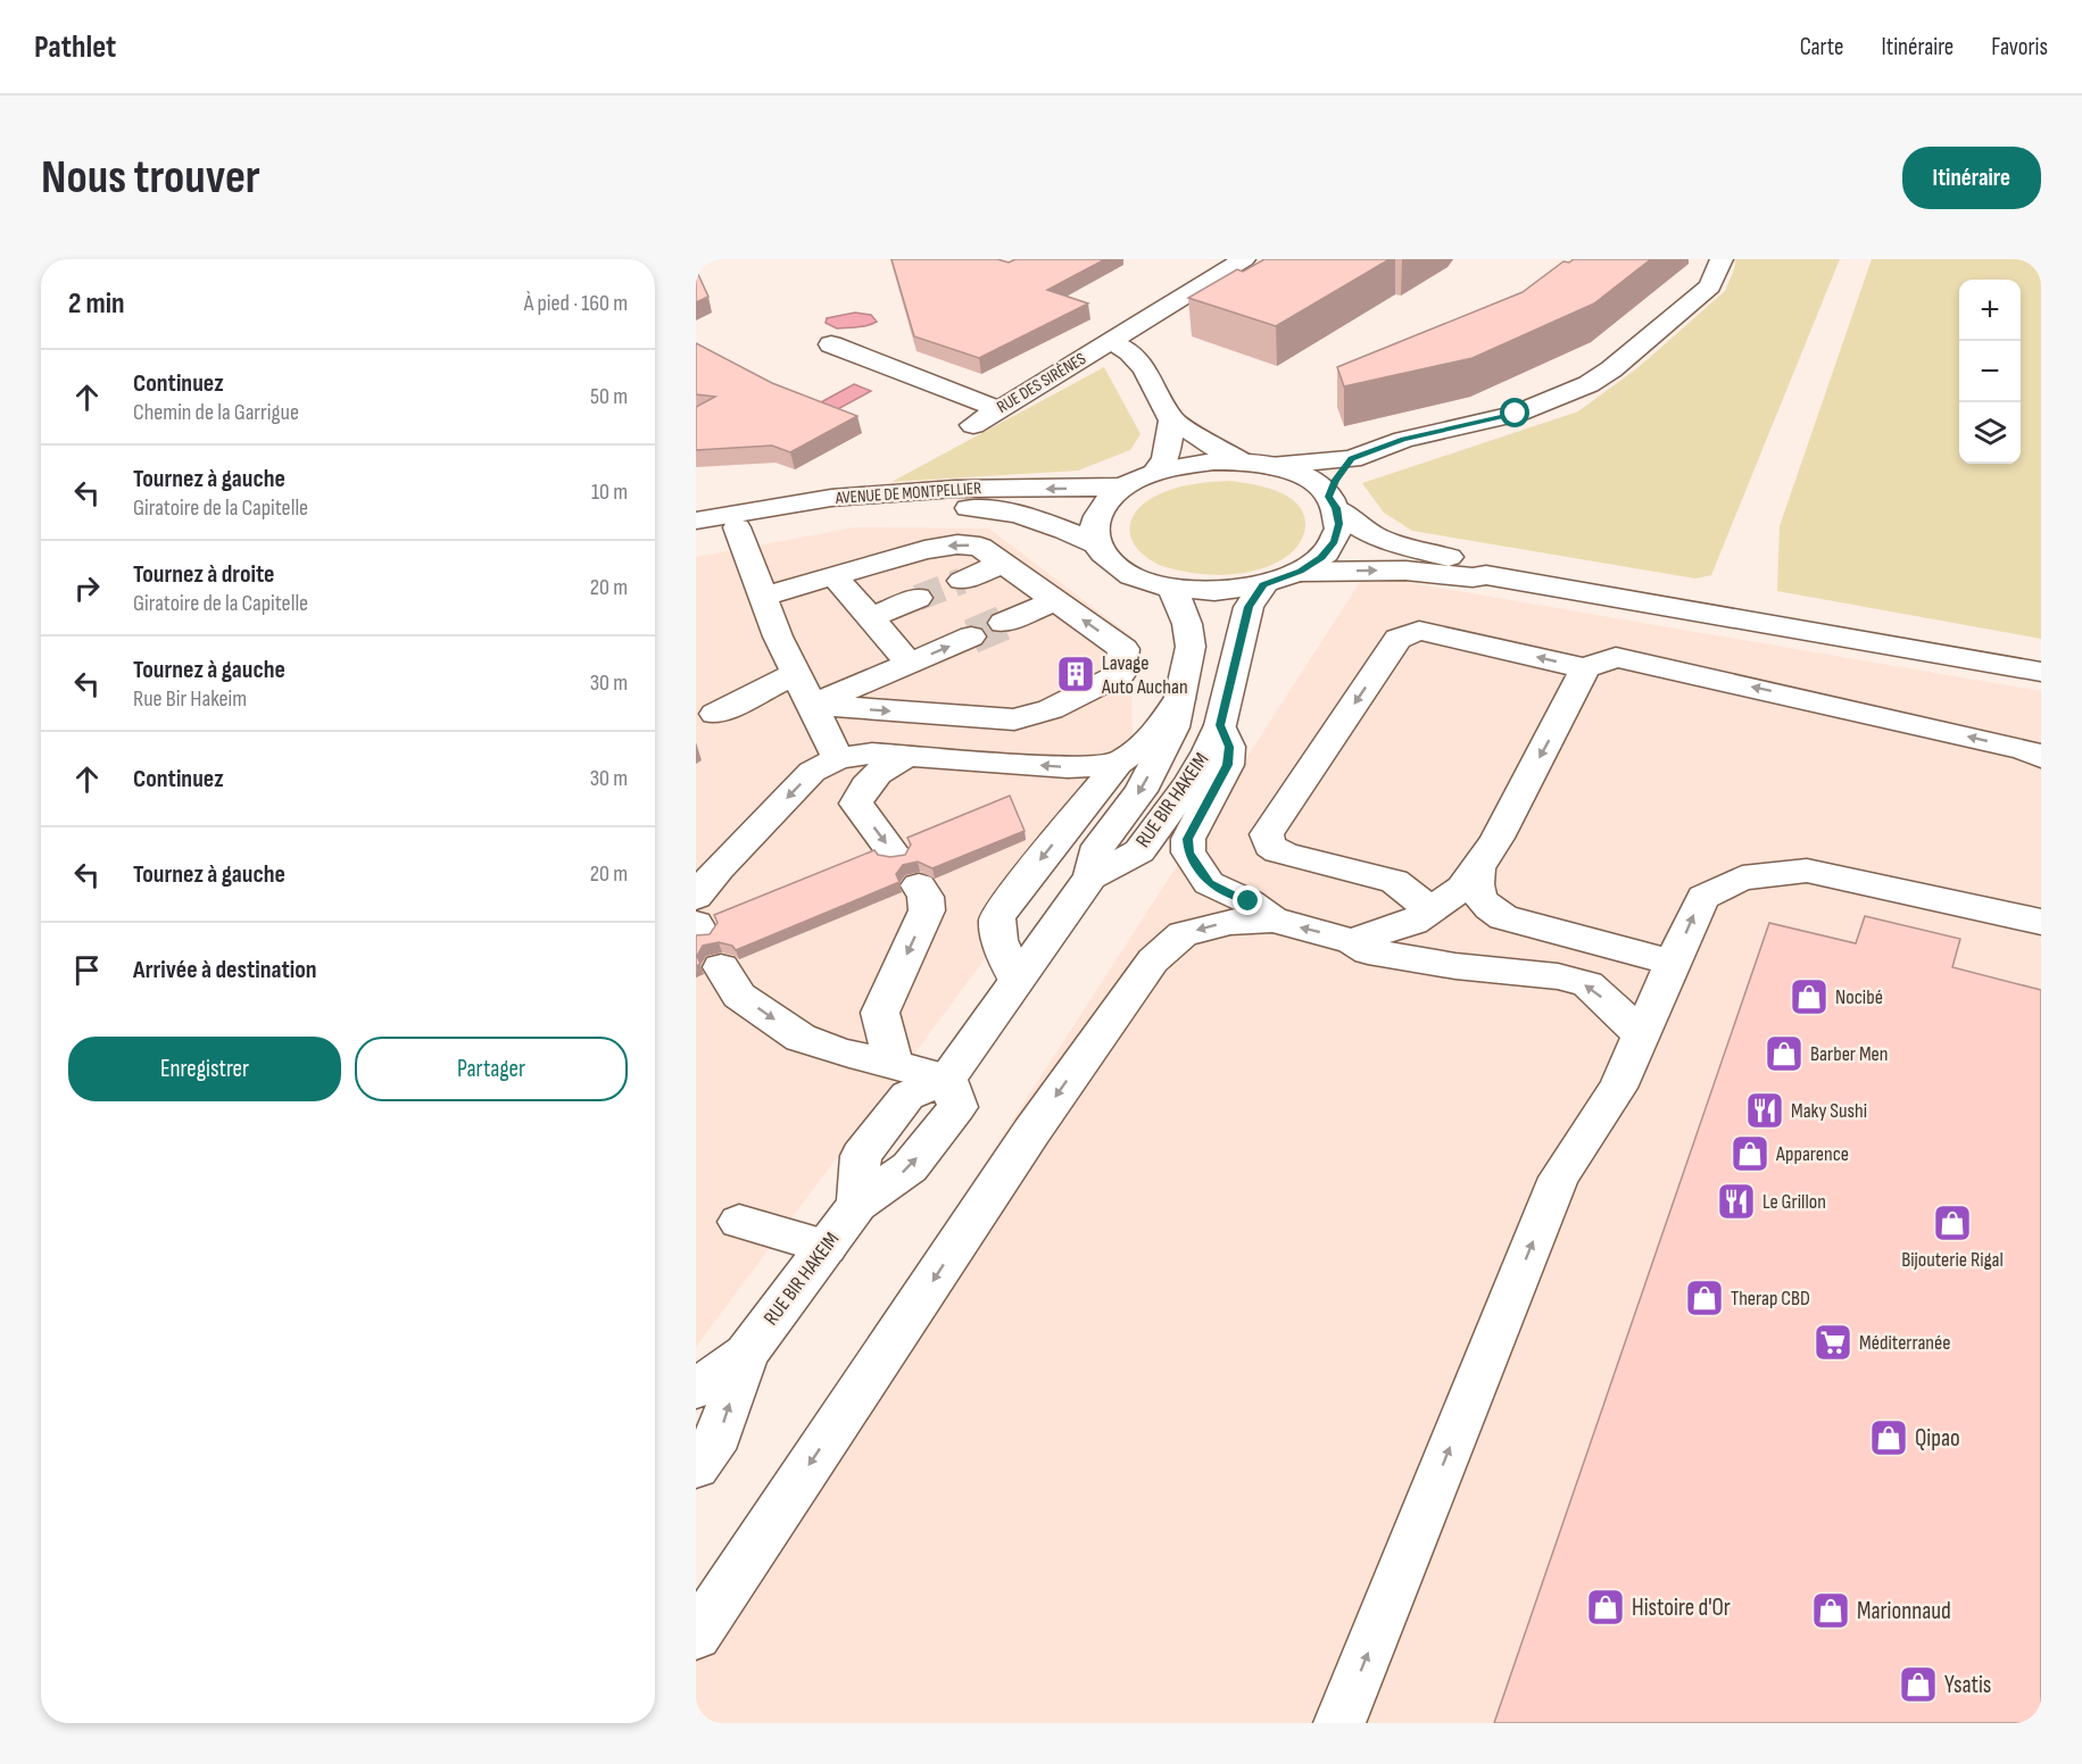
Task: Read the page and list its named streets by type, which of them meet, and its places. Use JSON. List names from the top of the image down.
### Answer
{
  "streets": {
    "main road": ["RUE DES SIRÈNES", "AVENUE DE MONTPELLIER", "RUE BIR HAKEIM"]
  },
  "places": {
    "building": ["Lavage Auto Auchan"],
    "shop": [
      "Nocibé",
      "Barber Men",
      "Apparence",
      "Bijouterie Rigal",
      "Therap CBD",
      "Qipao",
      "Histoire d'Or",
      "Marionnaud",
      "Ysatis"
    ],
    "restaurant": ["Maky Sushi", "Le Grillon"],
    "supermarket": ["Méditerranée"]
  },
  "page": {
    "header": "Pathlet",
    "nav": ["Carte", "Itinéraire", "Favoris"],
    "buttons": [
      "Itinéraire",
      ["Enregistrer", "Partager"]
    ],
    "title": "Nous trouver",
    "heading": ["2 min", "À pied · 160 m"],
    "map_buttons": ["+", "−"],
    "list": [
      ["Continuez", "Chemin de la Garrigue", "50 m"],
      ["Tournez à gauche", "Giratoire de la Capitelle", "10 m"],
      ["Tournez à droite", "Giratoire de la Capitelle", "20 m"],
      ["Tournez à gauche", "Rue Bir Hakeim", "30 m"],
      ["Continuez", "30 m"],
      ["Tournez à gauche", "20 m"],
      "Arrivée à destination"
    ]
  }
}
